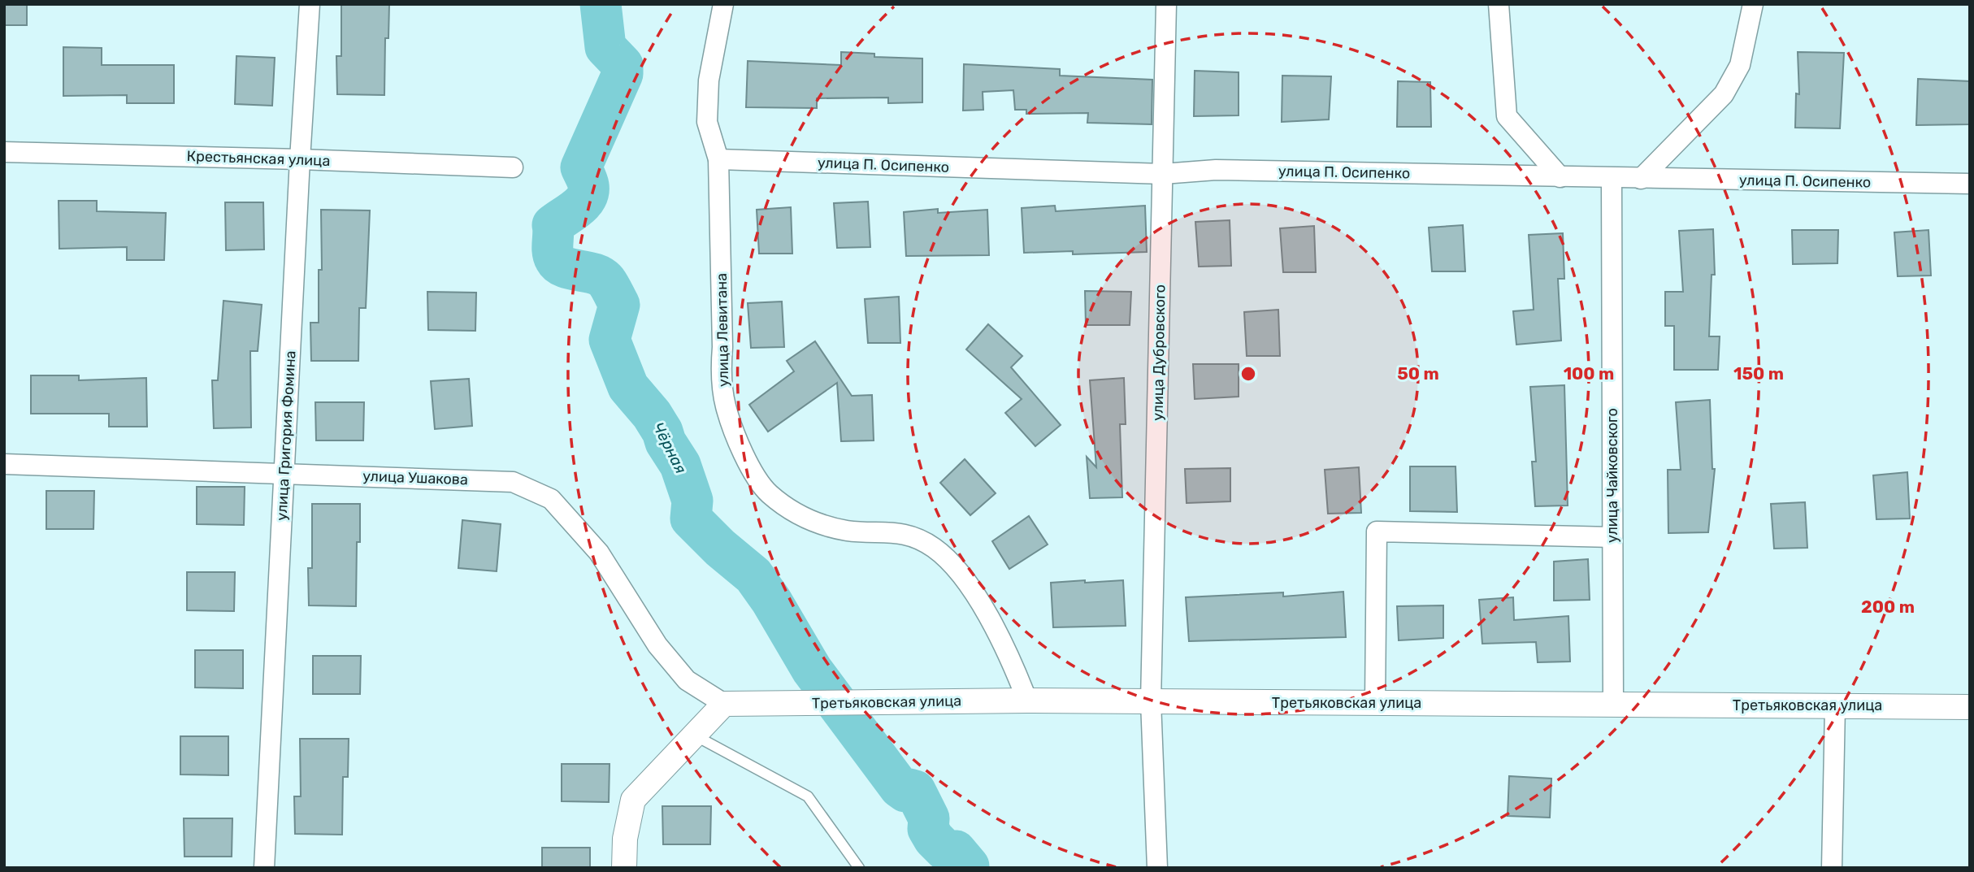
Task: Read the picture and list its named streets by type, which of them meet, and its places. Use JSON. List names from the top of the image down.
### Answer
{
  "streets": {
    "street": [
      "Крестьянская улица",
      "улица П. Осипенко",
      "улица Левитана",
      "улица Дубровского",
      "улица Григория Фомина",
      "улица Чайковского",
      "улица Ушакова",
      "Третьяковская улица"
    ]
  },
  "crossings": [
    ["Крестьянская улица", "улица Григория Фомина"],
    ["улица П. Осипенко", "улица Левитана"],
    ["улица П. Осипенко", "улица Дубровского"],
    ["улица П. Осипенко", "улица Чайковского"],
    ["улица Левитана", "Третьяковская улица"],
    ["улица Дубровского", "Третьяковская улица"],
    ["улица Григория Фомина", "улица Ушакова"],
    ["улица Чайковского", "Третьяковская улица"],
    ["улица Ушакова", "Третьяковская улица"]
  ],
  "water": ["Чёрная"],
  "rings": [
    "50 m",
    "100 m",
    "150 m",
    "200 m"
  ]
}
